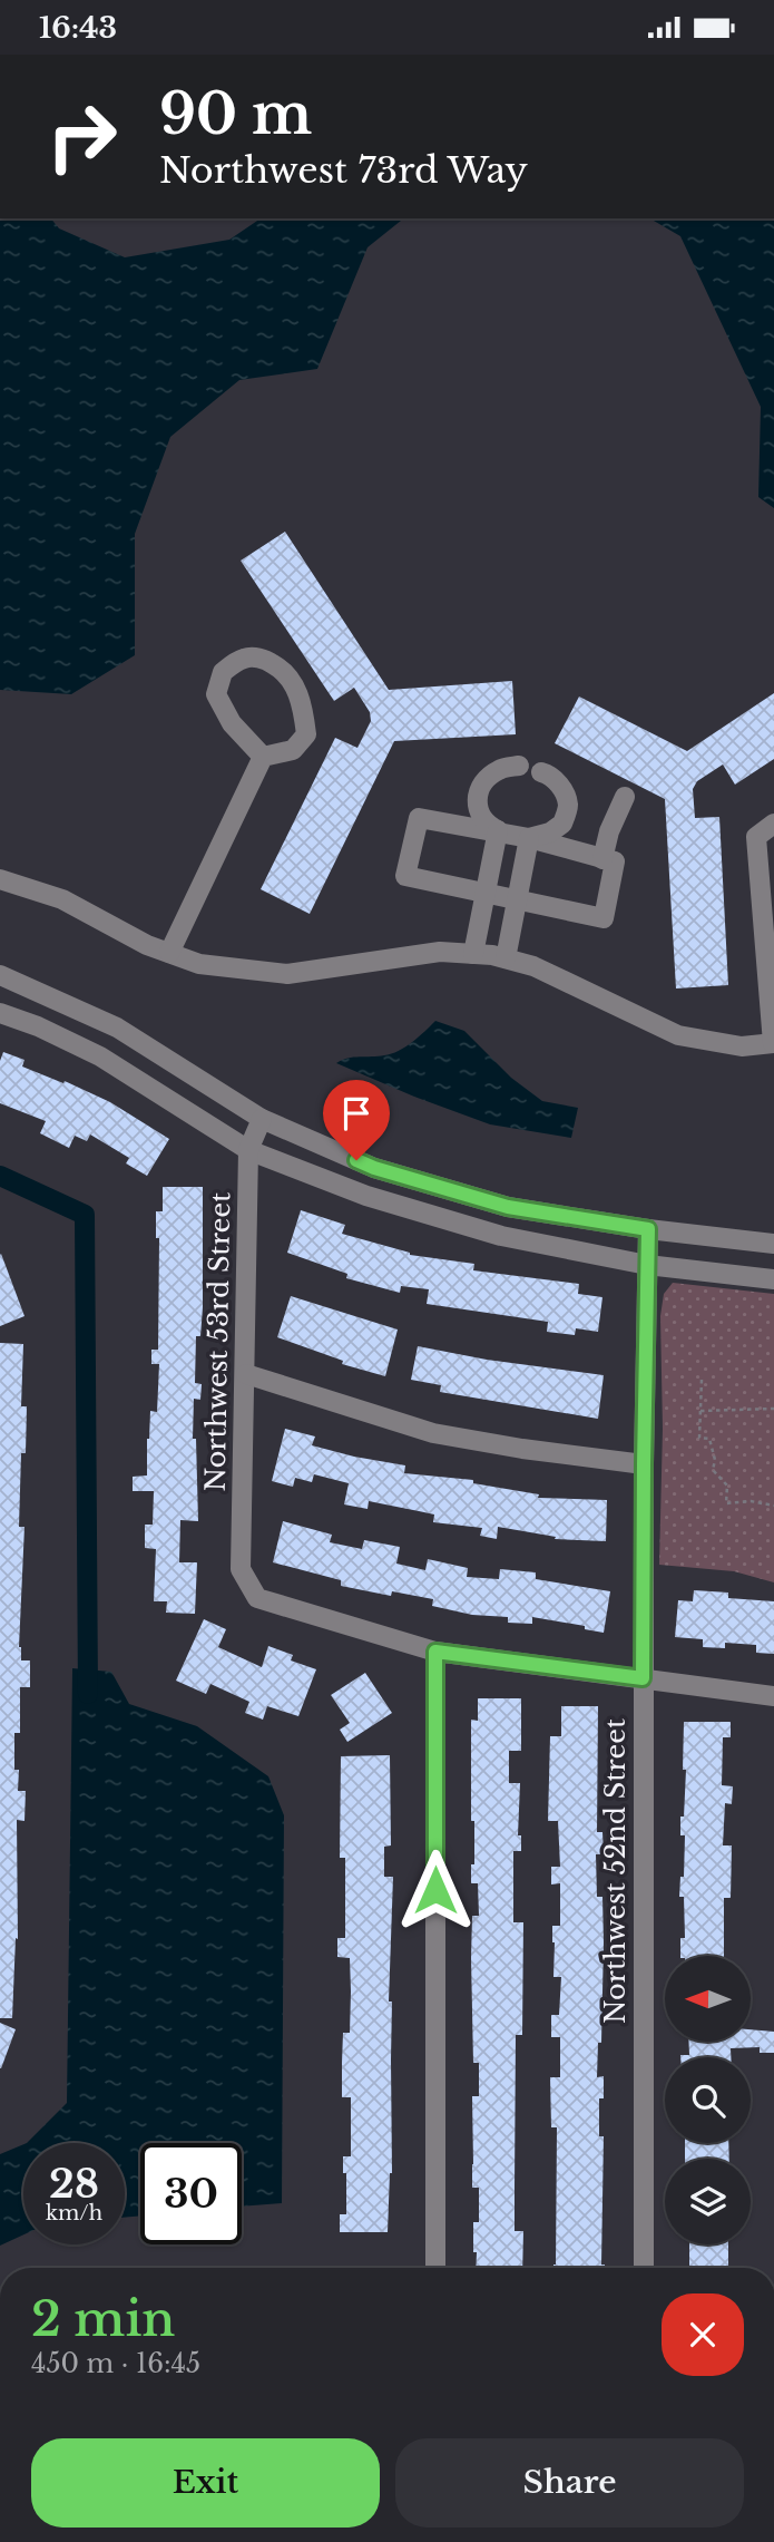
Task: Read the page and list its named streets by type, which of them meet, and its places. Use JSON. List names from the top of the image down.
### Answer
{
  "streets": {
    "street": ["Northwest 53rd Street", "Northwest 52nd Street"]
  },
  "north": "left",
  "page": {
    "status": "16:43",
    "turn": ["90 m", "Northwest 73rd Way"],
    "speed": "28 km/h",
    "limit": "30",
    "heading": ["2 min", "450 m · 16:45"],
    "buttons": ["Exit", "Share"]
  }
}
